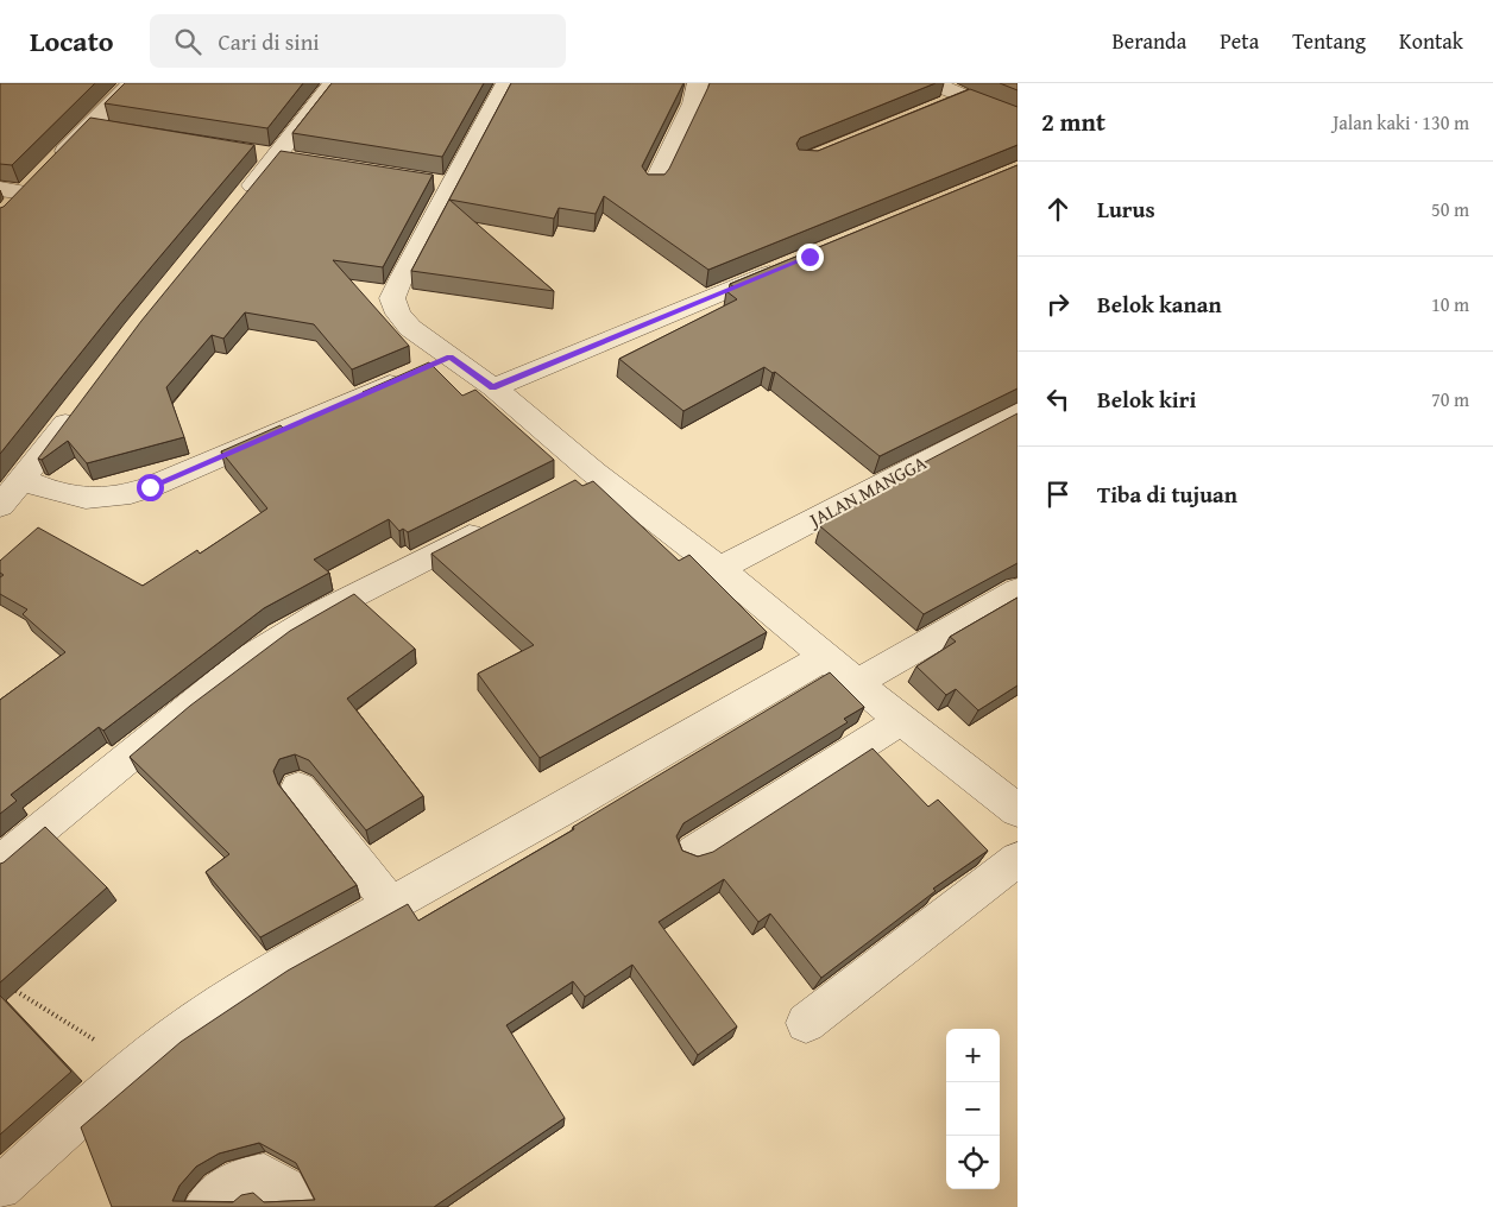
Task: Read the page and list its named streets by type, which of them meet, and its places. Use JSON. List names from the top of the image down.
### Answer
{
  "streets": {
    "street": ["JALAN MANGGA"]
  },
  "page": {
    "header": "Locato",
    "search": "Cari di sini",
    "nav": [
      "Beranda",
      "Peta",
      "Tentang",
      "Kontak"
    ],
    "heading": ["2 mnt", "Jalan kaki · 130 m"],
    "list": [
      ["Lurus", "50 m"],
      ["Belok kanan", "10 m"],
      ["Belok kiri", "70 m"],
      "Tiba di tujuan"
    ],
    "map_buttons": ["+", "−"]
  }
}
